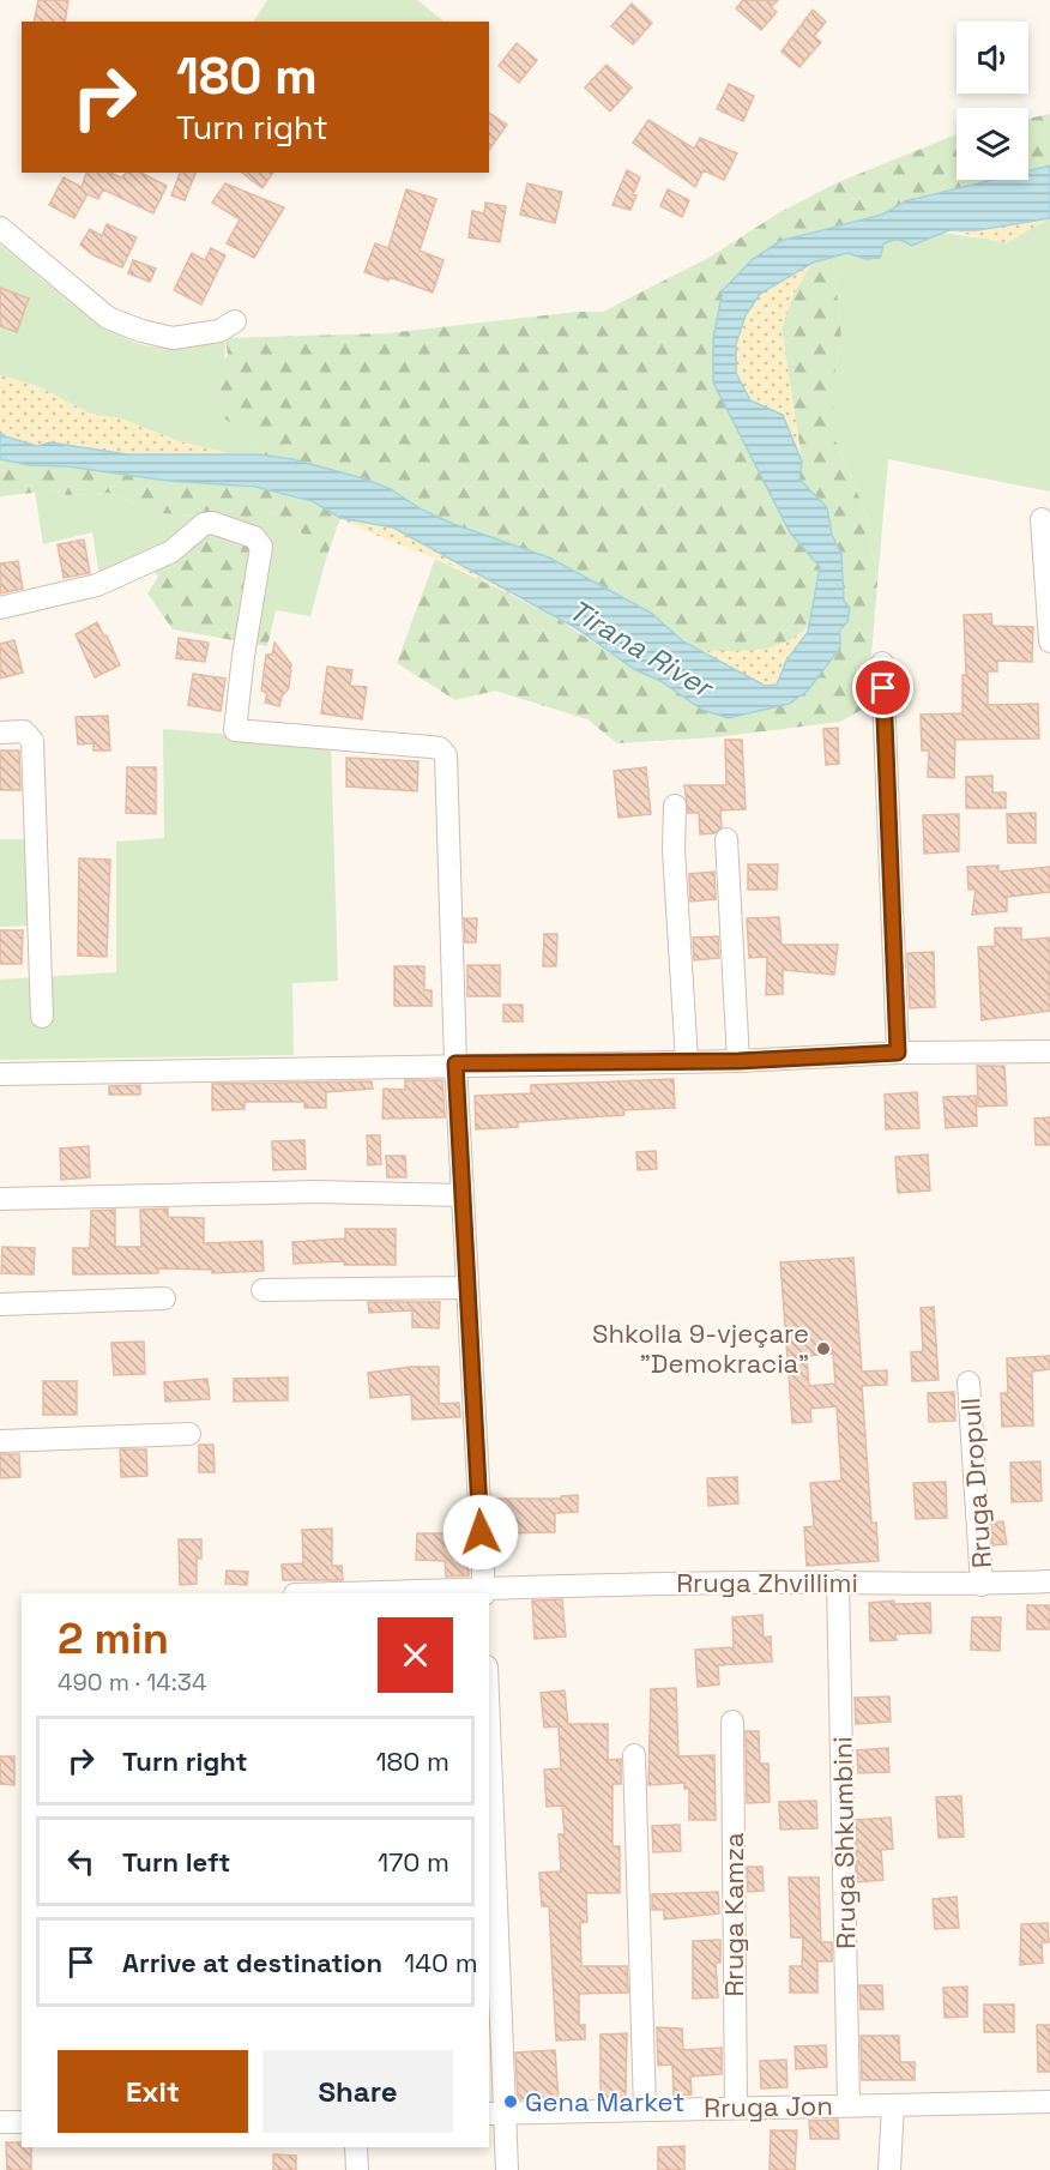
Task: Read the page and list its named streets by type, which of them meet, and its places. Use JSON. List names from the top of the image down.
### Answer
{
  "streets": {
    "street": [
      "Rruga Dropull",
      "Rruga Zhvillimi",
      "Rruga Shkumbini",
      "Rruga Kamza",
      "Rruga Jon"
    ]
  },
  "crossings": [
    ["Rruga Dropull", "Rruga Zhvillimi"],
    ["Rruga Zhvillimi", "Rruga Shkumbini"],
    ["Rruga Shkumbini", "Rruga Jon"],
    ["Rruga Kamza", "Rruga Jon"]
  ],
  "water": ["Tirana River"],
  "places": ["Shkolla 9-vjeçare \"Demokracia\"", "Gena Market"],
  "page": {
    "turn": ["180 m", "Turn right"],
    "heading": ["2 min", "490 m · 14:34"],
    "list": [
      {
        "name": "Turn right",
        "value": "180 m"
      },
      {
        "name": "Turn left",
        "value": "170 m"
      },
      {
        "name": "Arrive at destination",
        "value": "140 m"
      }
    ],
    "buttons": ["Exit", "Share"]
  }
}
